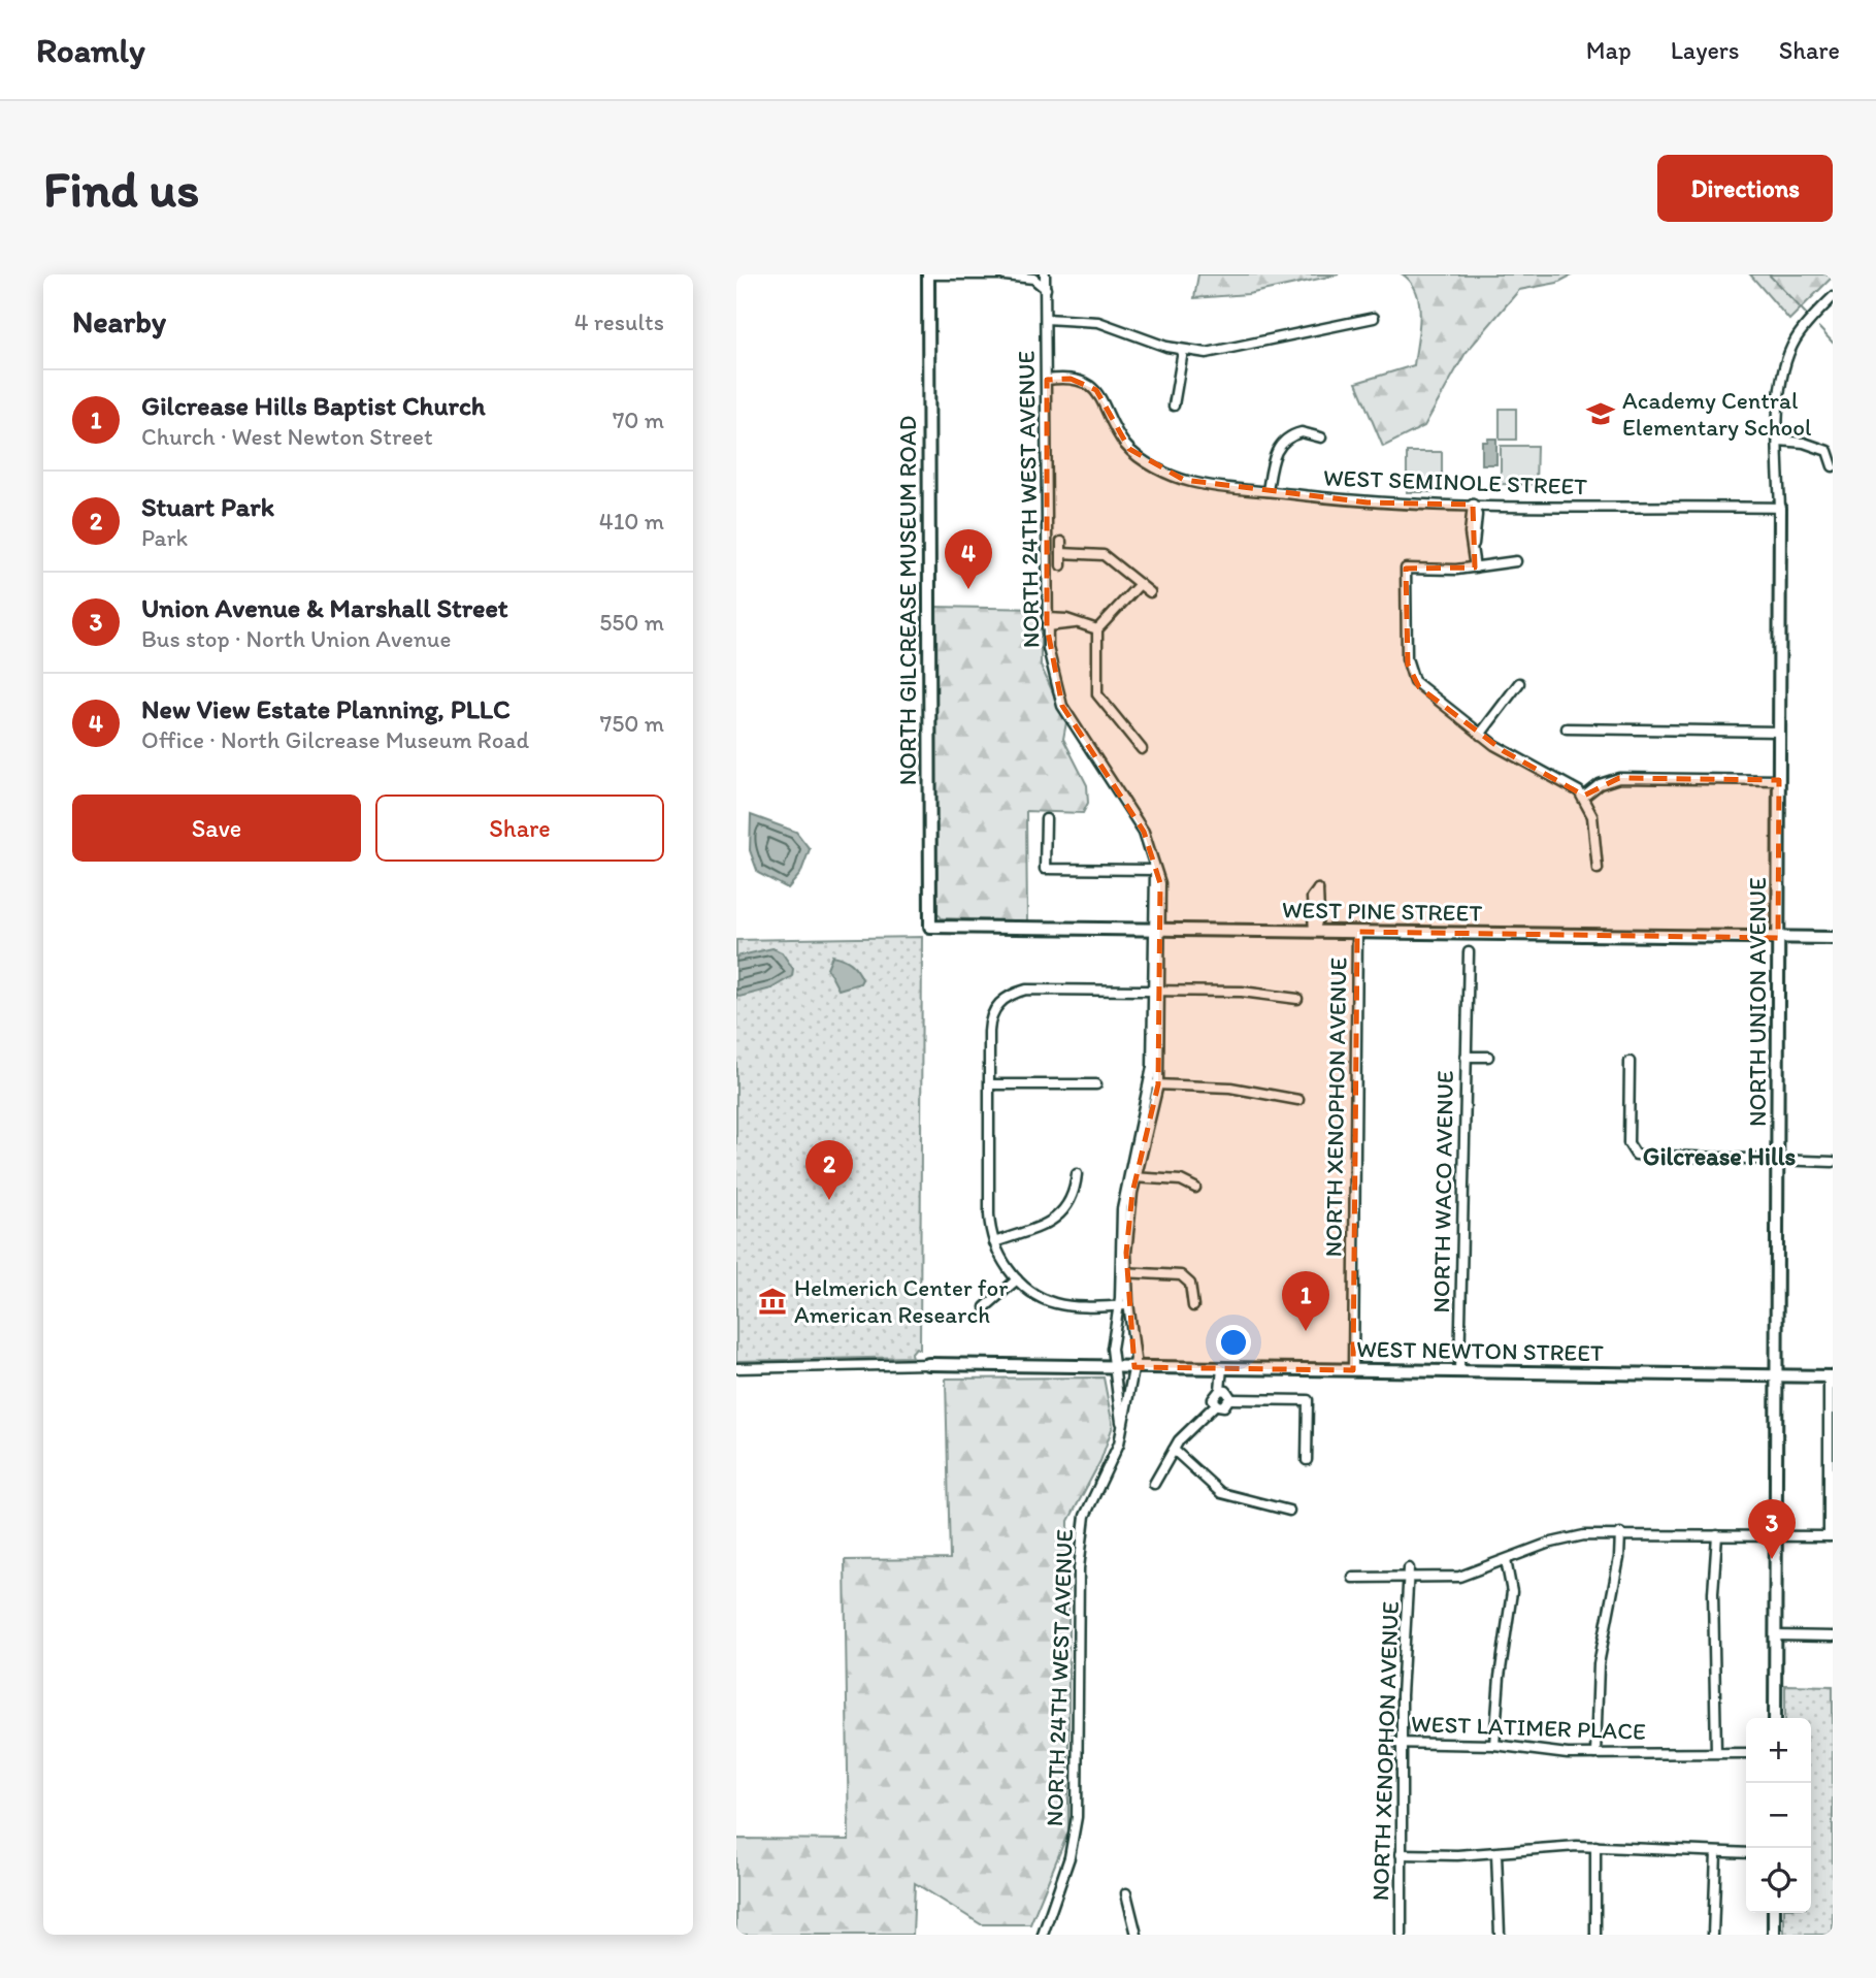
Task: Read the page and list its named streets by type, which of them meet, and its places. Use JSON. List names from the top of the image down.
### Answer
{
  "streets": {
    "street": [
      "WEST SEMINOLE STREET",
      "NORTH 24TH WEST AVENUE",
      "NORTH GILCREASE MUSEUM ROAD",
      "WEST PINE STREET",
      "NORTH UNION AVENUE",
      "NORTH XENOPHON AVENUE",
      "NORTH WACO AVENUE",
      "WEST NEWTON STREET",
      "WEST LATIMER PLACE"
    ]
  },
  "crossings": [
    ["WEST SEMINOLE STREET", "NORTH 24TH WEST AVENUE"],
    ["WEST SEMINOLE STREET", "NORTH UNION AVENUE"],
    ["NORTH 24TH WEST AVENUE", "WEST PINE STREET"],
    ["NORTH 24TH WEST AVENUE", "WEST NEWTON STREET"],
    ["NORTH GILCREASE MUSEUM ROAD", "WEST PINE STREET"],
    ["WEST PINE STREET", "NORTH UNION AVENUE"],
    ["WEST PINE STREET", "NORTH XENOPHON AVENUE"],
    ["NORTH UNION AVENUE", "WEST NEWTON STREET"],
    ["NORTH XENOPHON AVENUE", "WEST NEWTON STREET"],
    ["NORTH XENOPHON AVENUE", "WEST LATIMER PLACE"],
    ["NORTH WACO AVENUE", "WEST NEWTON STREET"]
  ],
  "districts": ["Gilcrease Hills"],
  "places": {
    "school or university": ["Academy Central Elementary School"],
    "museum": ["Helmerich Center for American Research"]
  },
  "page": {
    "header": "Roamly",
    "nav": ["Map", "Layers", "Share"],
    "buttons": [
      "Directions",
      ["Save", "Share"]
    ],
    "title": "Find us",
    "heading": ["Nearby", "4 results"],
    "list": [
      {
        "mark": "1",
        "name": "Gilcrease Hills Baptist Church",
        "note": "Church · West Newton Street",
        "value": "70 m"
      },
      {
        "mark": "2",
        "name": "Stuart Park",
        "note": "Park",
        "value": "410 m"
      },
      {
        "mark": "3",
        "name": "Union Avenue & Marshall Street",
        "note": "Bus stop · North Union Avenue",
        "value": "550 m"
      },
      {
        "mark": "4",
        "name": "New View Estate Planning, PLLC",
        "note": "Office · North Gilcrease Museum Road",
        "value": "750 m"
      }
    ],
    "pins": [
      "4",
      "2",
      "1",
      "3"
    ],
    "map_buttons": ["+", "−"]
  }
}
